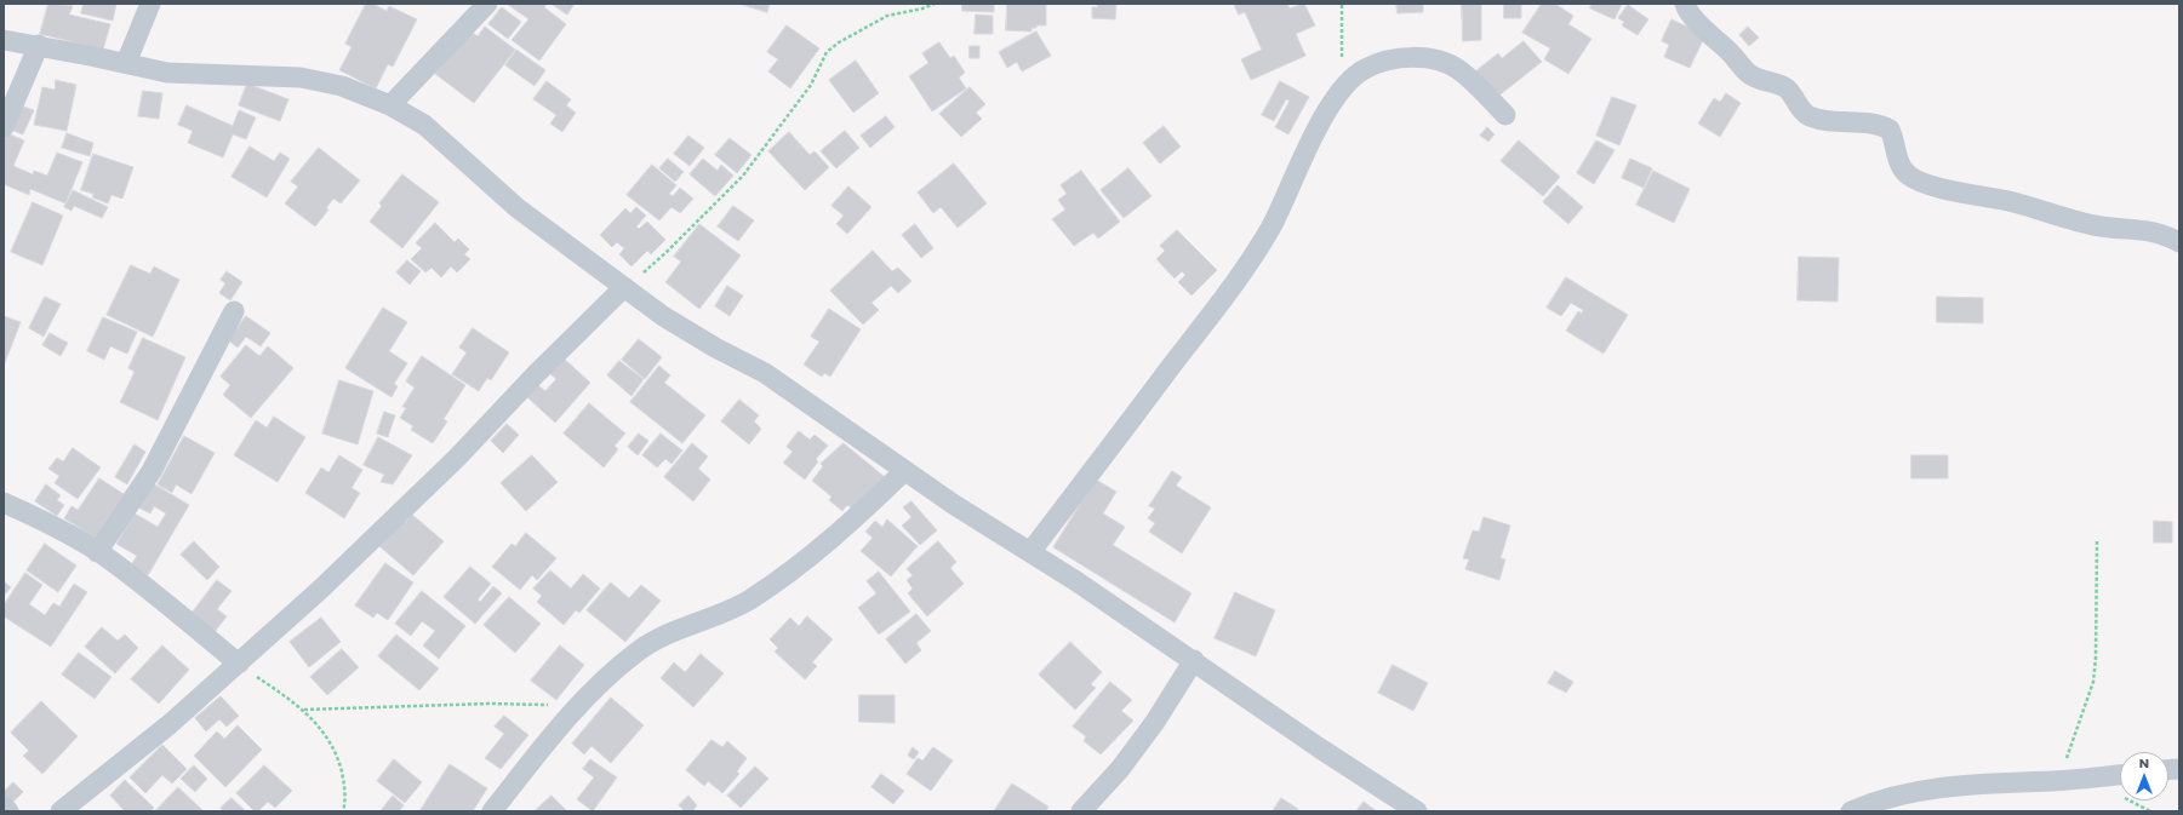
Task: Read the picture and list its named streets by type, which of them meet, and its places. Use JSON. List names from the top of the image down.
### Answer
{
  "north": "top"
}
